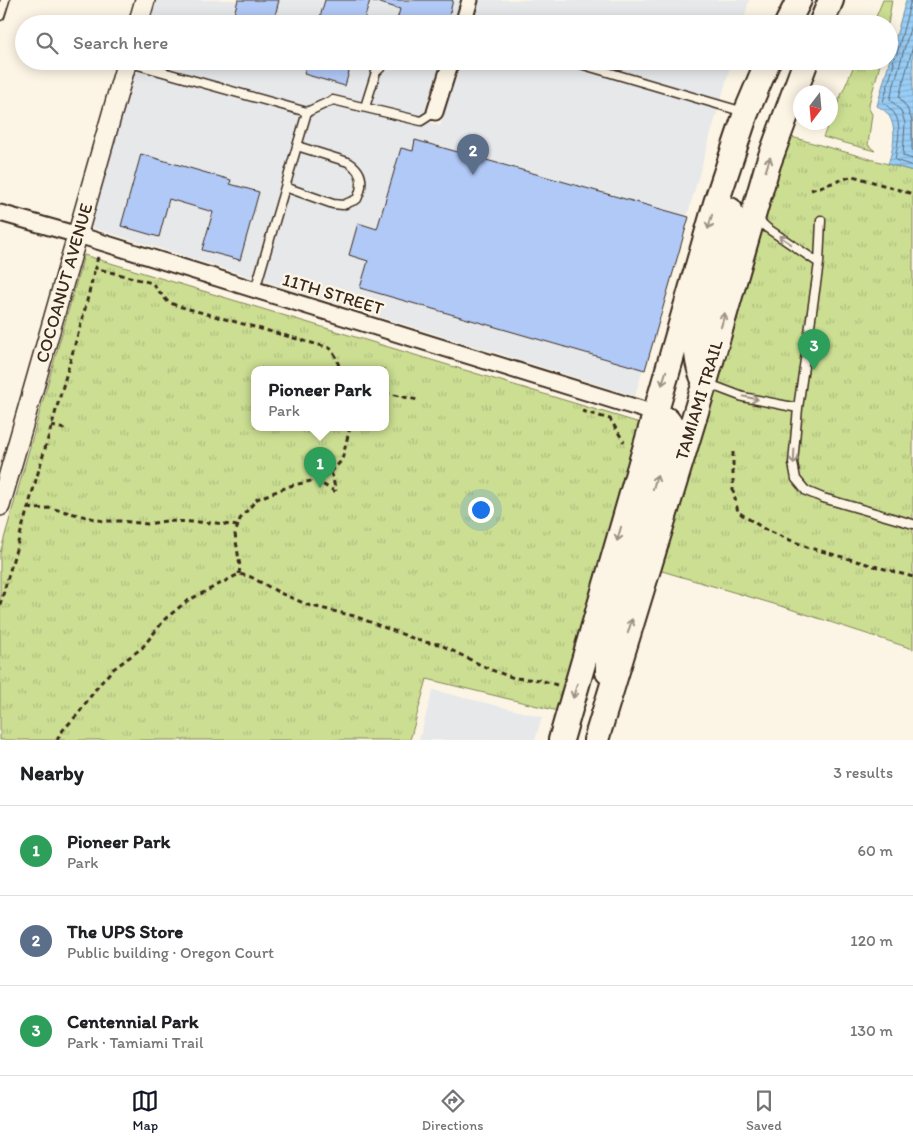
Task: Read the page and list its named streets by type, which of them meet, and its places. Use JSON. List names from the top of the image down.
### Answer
{
  "streets": {
    "main road": ["TAMIAMI TRAIL"],
    "street": ["COCOANUT AVENUE", "11TH STREET"]
  },
  "crossings": [
    ["COCOANUT AVENUE", "11TH STREET"]
  ],
  "north": "bottom",
  "page": {
    "search": "Search here",
    "pins": ["2", "3", "1"],
    "popup": ["Pioneer Park", "Park"],
    "heading": ["Nearby", "3 results"],
    "list": [
      {
        "mark": "1",
        "name": "Pioneer Park",
        "note": "Park",
        "value": "60 m"
      },
      {
        "mark": "2",
        "name": "The UPS Store",
        "note": "Public building · Oregon Court",
        "value": "120 m"
      },
      {
        "mark": "3",
        "name": "Centennial Park",
        "note": "Park · Tamiami Trail",
        "value": "130 m"
      }
    ],
    "nav": ["Map", "Directions", "Saved"]
  }
}
